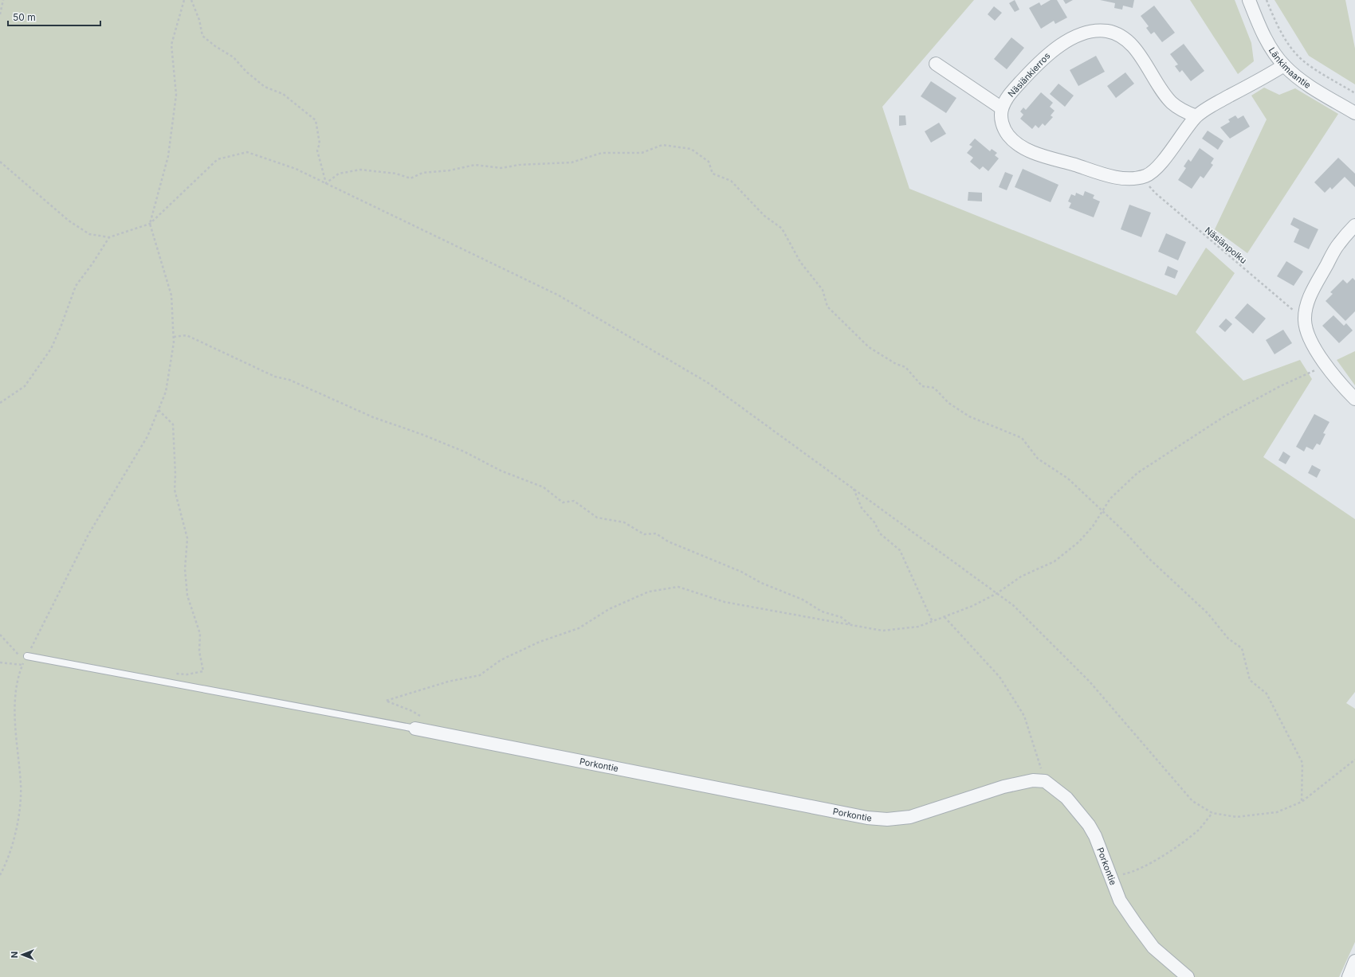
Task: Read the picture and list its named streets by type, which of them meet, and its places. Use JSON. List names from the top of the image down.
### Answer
{
  "streets": {
    "street": ["Länkimaantie", "Näsiänkierros", "Porkontie"],
    "path": ["Näsiänpolku"]
  },
  "scale_bar": "50 m",
  "north": "left"
}
